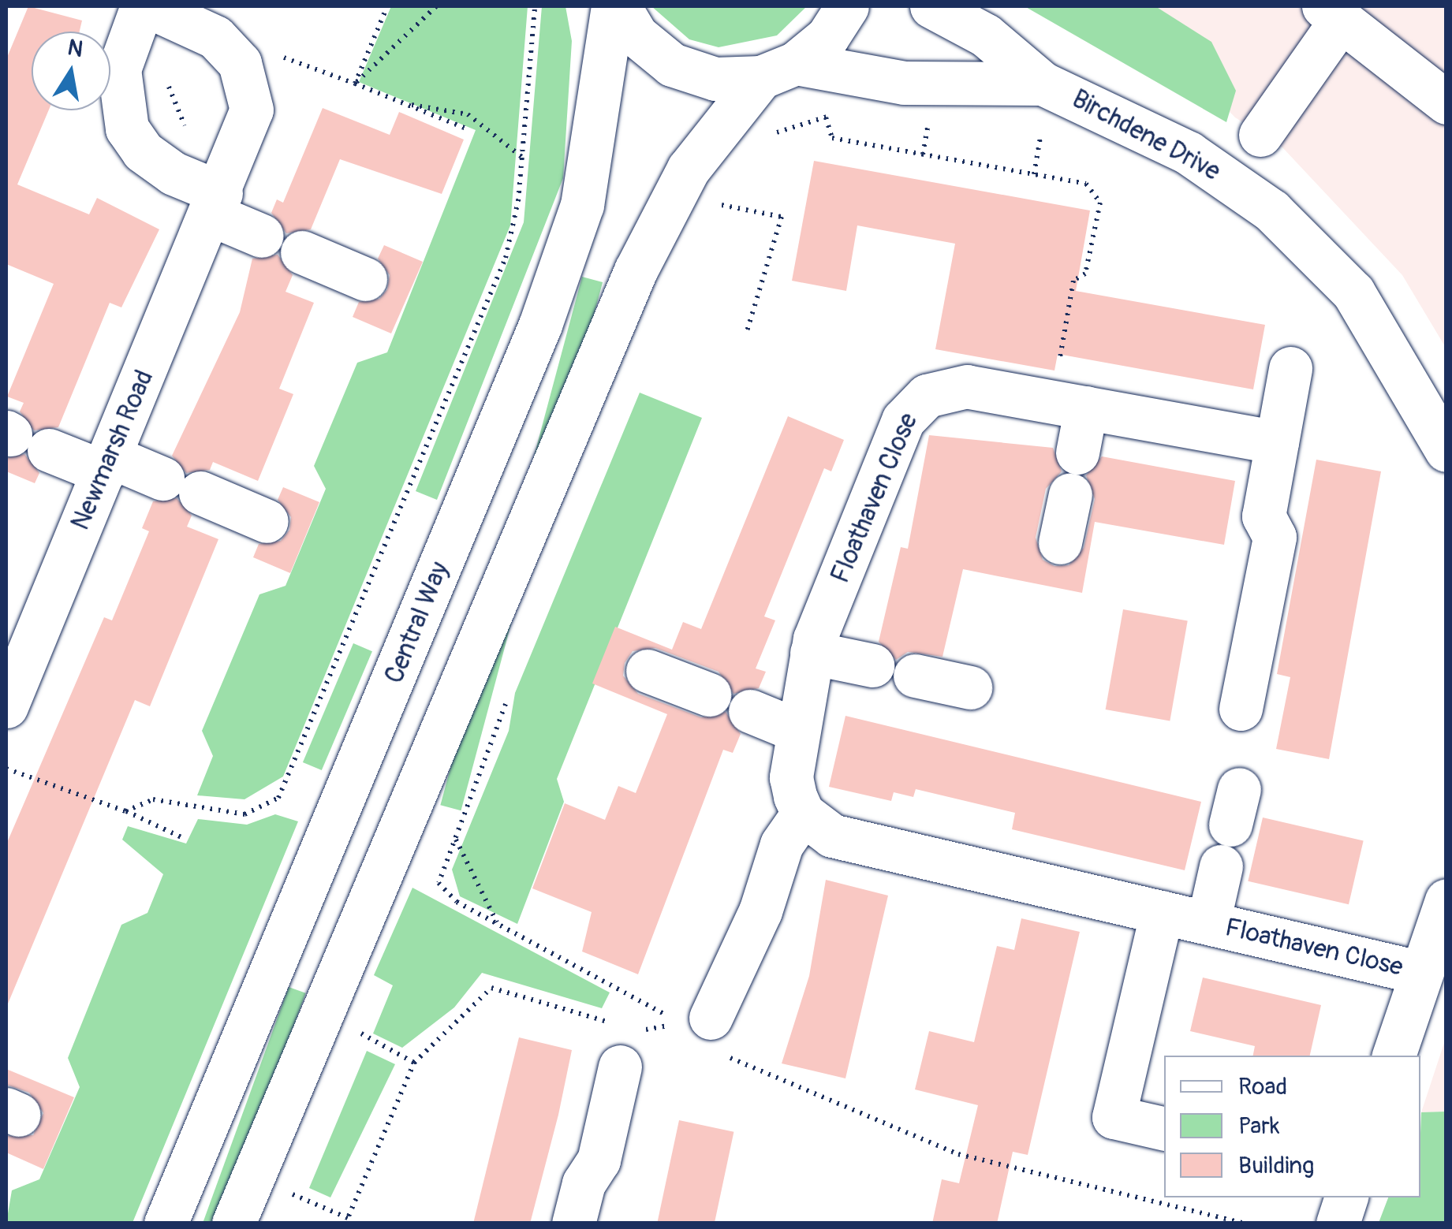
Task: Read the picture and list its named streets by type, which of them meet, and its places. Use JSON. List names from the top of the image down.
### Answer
{
  "streets": {
    "street": [
      "Birchdene Drive",
      "Newmarsh Road",
      "Floathaven Close",
      "Central Way"
    ]
  },
  "legend": ["Road", "Park", "Building"],
  "north": "top"
}
